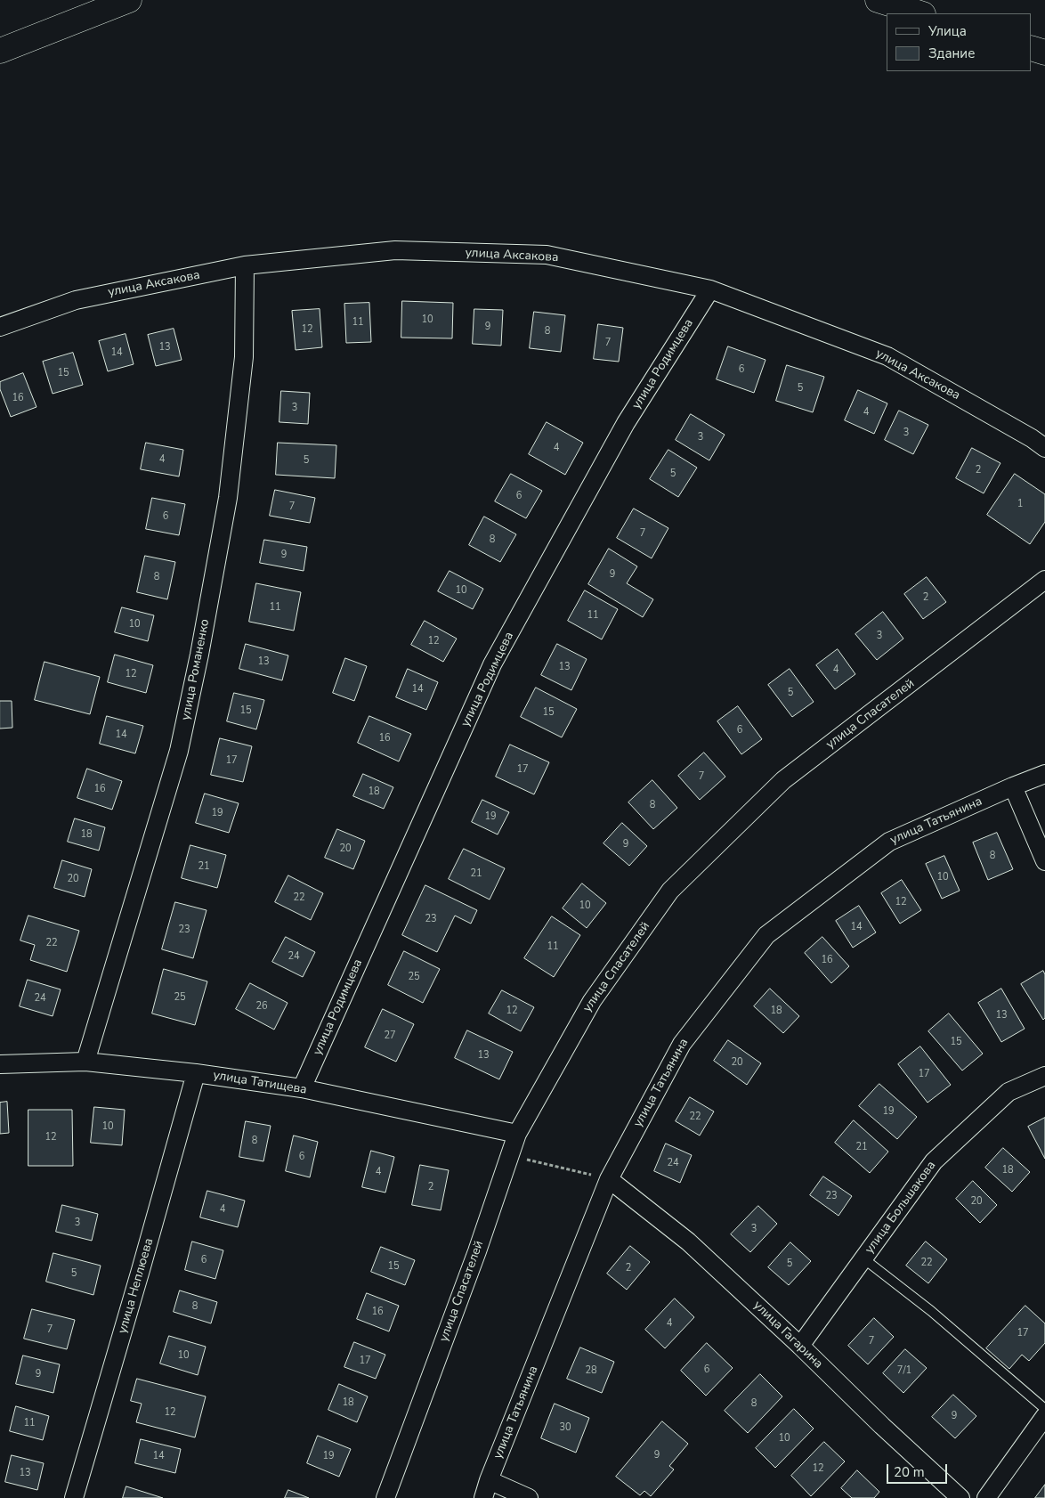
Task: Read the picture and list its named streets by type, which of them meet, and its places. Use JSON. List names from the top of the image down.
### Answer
{
  "streets": {
    "street": [
      "улица Аксакова",
      "улица Родимцева",
      "улица Романенко",
      "улица Спасателей",
      "улица Татьянина",
      "улица Татищева",
      "улица Большакова",
      "улица Неплюева",
      "улица Гагарина"
    ]
  },
  "crossings": [
    ["улица Аксакова", "улица Родимцева"],
    ["улица Аксакова", "улица Романенко"],
    ["улица Родимцева", "улица Татищева"],
    ["улица Романенко", "улица Татищева"],
    ["улица Спасателей", "улица Татищева"],
    ["улица Татьянина", "улица Гагарина"],
    ["улица Татищева", "улица Неплюева"],
    ["улица Большакова", "улица Гагарина"]
  ],
  "house_numbers": [
    "10",
    "11",
    "9",
    "12",
    "8",
    "7",
    "13",
    "14",
    "6",
    "15",
    "5",
    "16",
    "3",
    "4",
    "3",
    "3",
    "4",
    "4",
    "5",
    "2",
    "5",
    "6",
    "1",
    "7",
    "6",
    "7",
    "8",
    "9",
    "9",
    "8",
    "10",
    "2",
    "11",
    "11",
    "10",
    "3",
    "12",
    "13",
    "13",
    "4",
    "12",
    "14",
    "5",
    "15",
    "15",
    "6",
    "14",
    "16",
    "17",
    "17",
    "7",
    "16",
    "18",
    "8",
    "19",
    "19",
    "18",
    "9",
    "20",
    "8",
    "21",
    "21",
    "10",
    "20",
    "22",
    "12",
    "10",
    "23",
    "14",
    "23",
    "22",
    "11",
    "24",
    "16",
    "25",
    "25",
    "24",
    "26",
    "12",
    "18",
    "13",
    "27",
    "15",
    "13",
    "20",
    "17",
    "19",
    "22",
    "10",
    "12",
    "8",
    "21",
    "6",
    "24",
    "18",
    "4",
    "2",
    "23",
    "20",
    "4",
    "3",
    "3",
    "6",
    "22",
    "5",
    "15",
    "2",
    "5",
    "8",
    "16",
    "4",
    "7",
    "17",
    "7",
    "10",
    "17",
    "6",
    "28",
    "7/1",
    "9",
    "18",
    "8",
    "12",
    "9",
    "11",
    "30",
    "10",
    "9",
    "14",
    "19",
    "12",
    "13"
  ],
  "legend": ["Улица", "Здание"],
  "scale_bar": "20 m"
}
